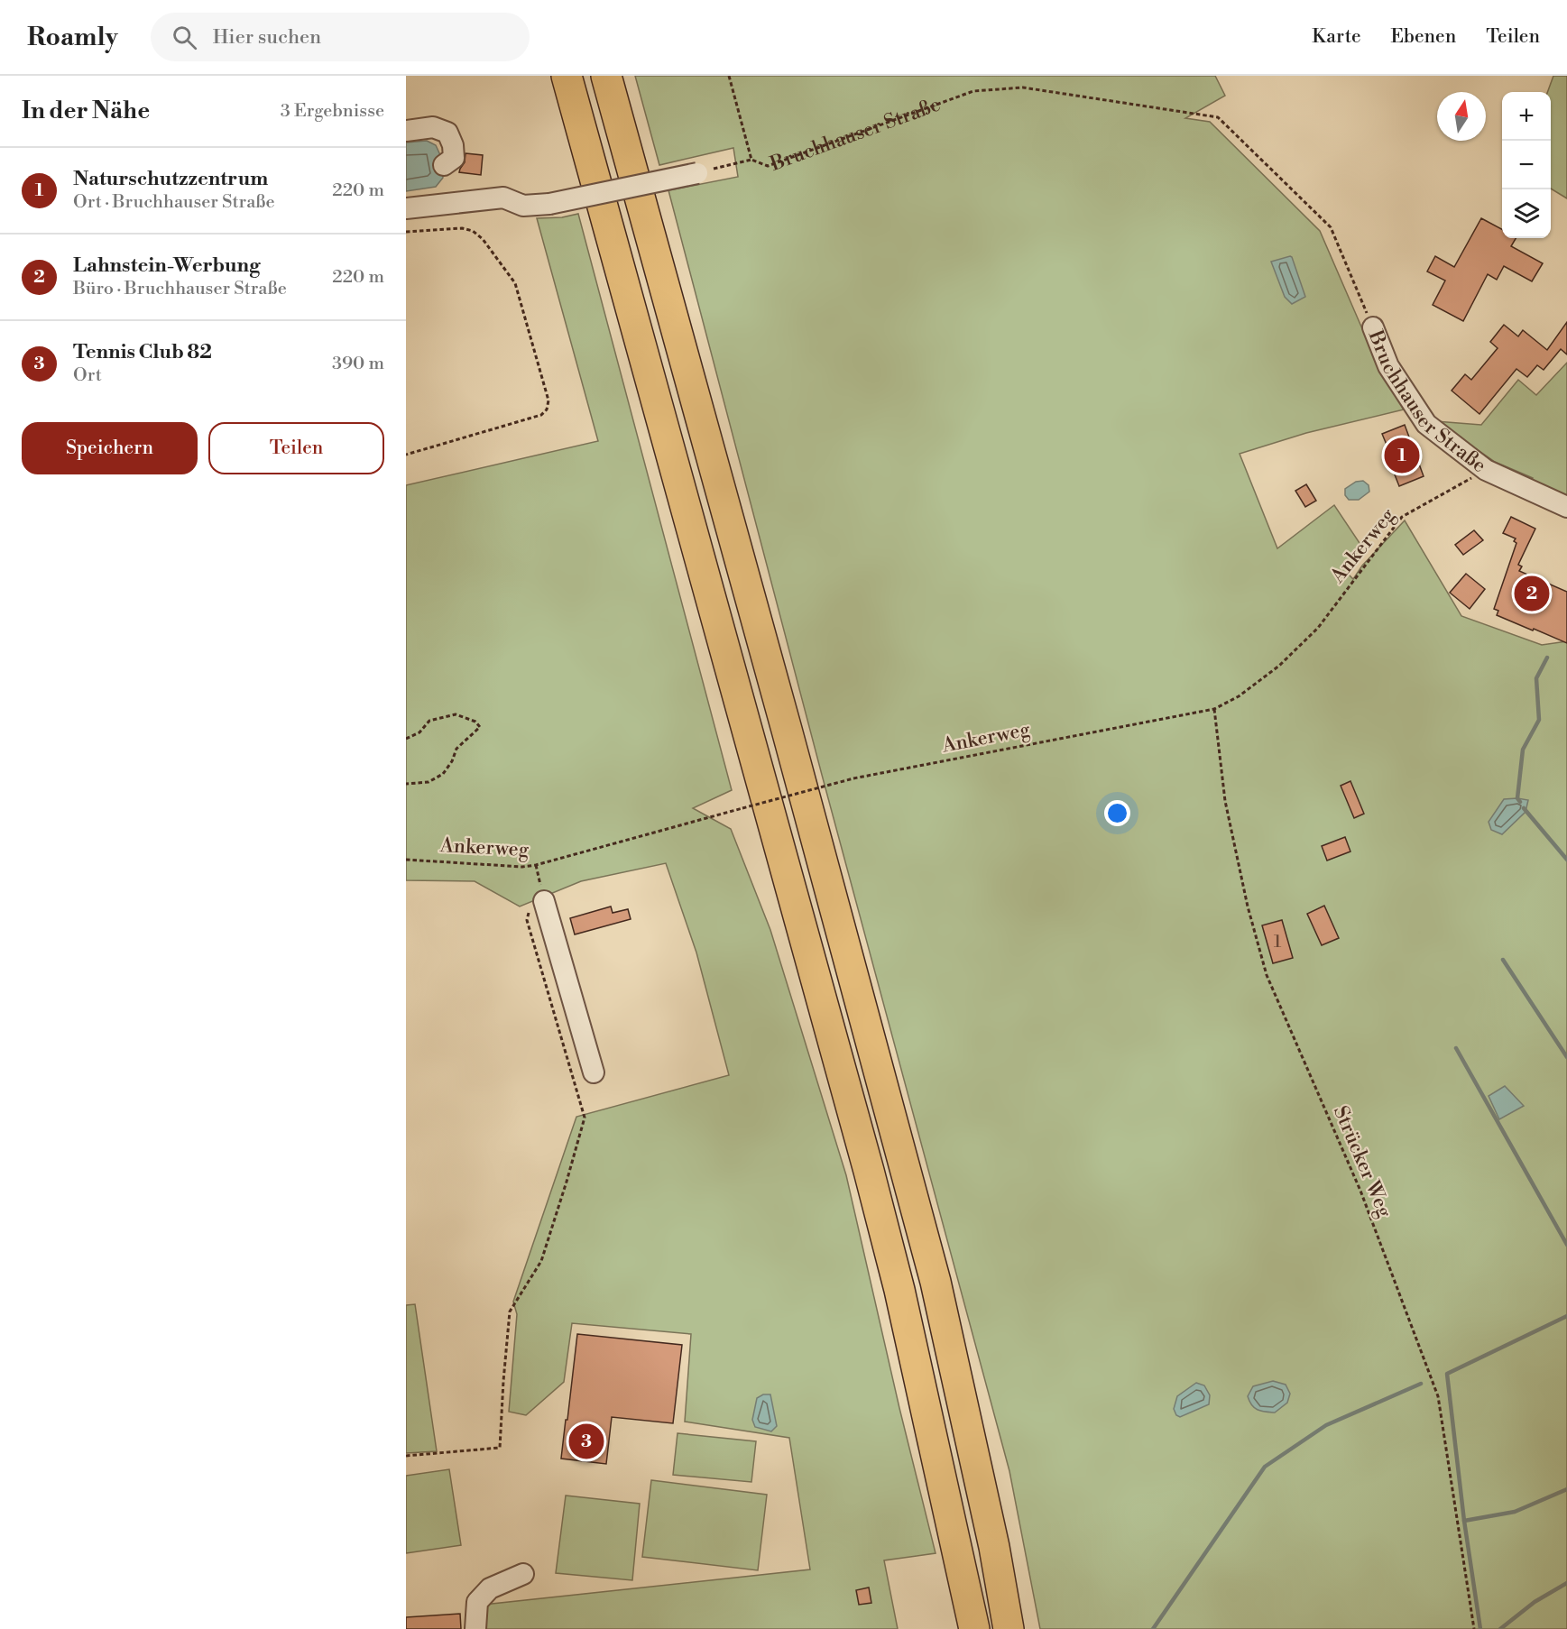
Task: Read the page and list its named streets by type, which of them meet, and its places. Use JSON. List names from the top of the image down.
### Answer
{
  "streets": {
    "street": ["Bruchhauser Straße"],
    "path": ["Ankerweg", "Strücker Weg"]
  },
  "crossings": [
    ["Bruchhauser Straße", "Ankerweg"],
    ["Ankerweg", "Strücker Weg"]
  ],
  "house_numbers": ["1"],
  "north": "top",
  "page": {
    "header": "Roamly",
    "search": "Hier suchen",
    "nav": ["Karte", "Ebenen", "Teilen"],
    "heading": ["In der Nähe", "3 Ergebnisse"],
    "map_buttons": ["+", "−"],
    "list": [
      {
        "mark": "1",
        "name": "Naturschutzzentrum",
        "note": "Ort · Bruchhauser Straße",
        "value": "220 m"
      },
      {
        "mark": "2",
        "name": "Lahnstein-Werbung",
        "note": "Büro · Bruchhauser Straße",
        "value": "220 m"
      },
      {
        "mark": "3",
        "name": "Tennis Club 82",
        "note": "Ort",
        "value": "390 m"
      }
    ],
    "buttons": ["Speichern", "Teilen"],
    "pins": ["1", "2", "3"]
  }
}
